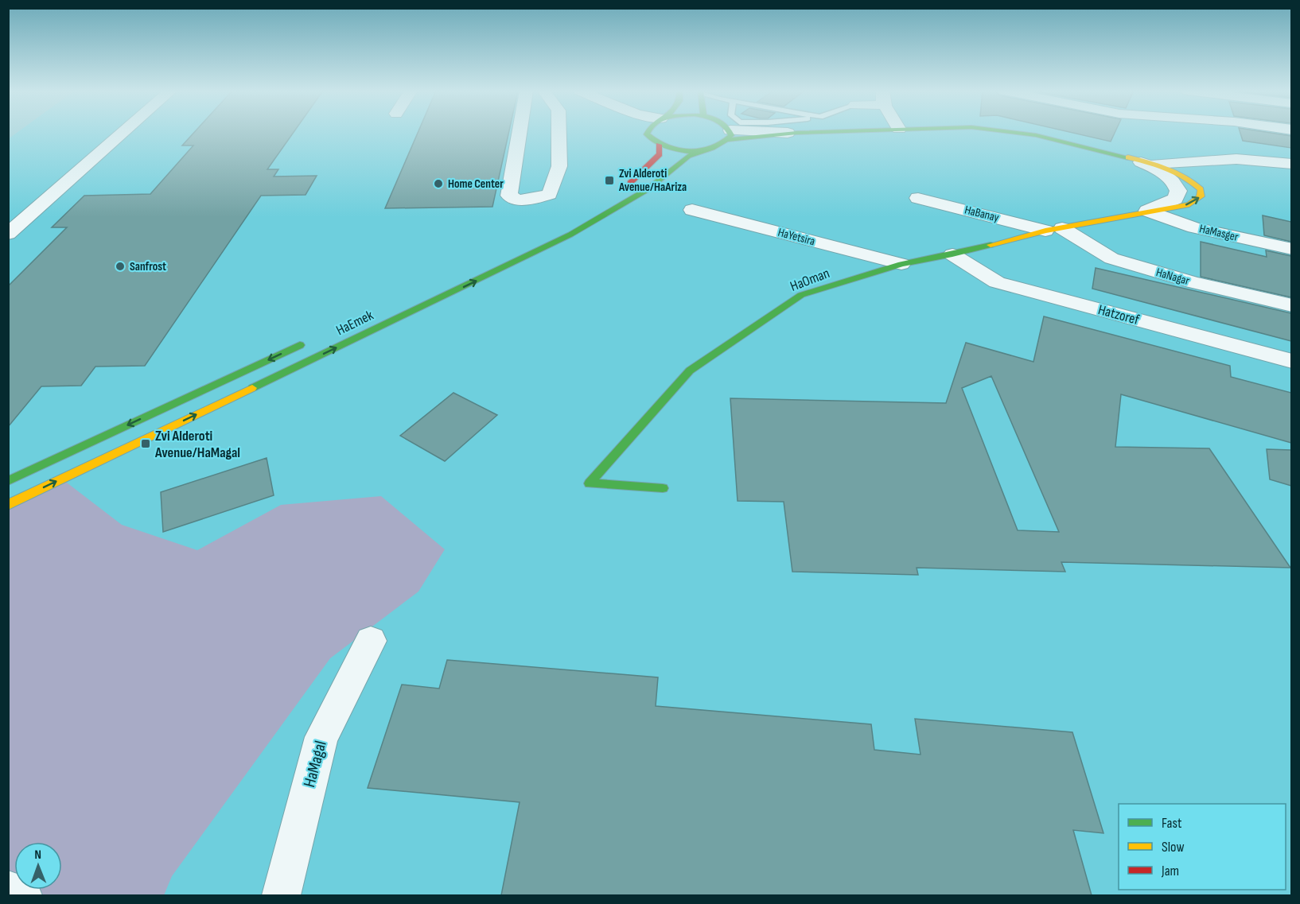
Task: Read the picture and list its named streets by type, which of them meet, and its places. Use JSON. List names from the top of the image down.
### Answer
{
  "streets": {
    "main road": ["HaOman", "HaEmek"],
    "street": [
      "HaBanay",
      "HaMasger",
      "HaYetsira",
      "HaNagar",
      "Hatzoref",
      "HaMagal"
    ]
  },
  "crossings": [
    ["HaBanay", "HaNagar"],
    ["HaBanay", "HaOman"],
    ["HaMasger", "HaOman"],
    ["HaYetsira", "HaOman"],
    ["HaNagar", "HaOman"],
    ["HaOman", "Hatzoref"]
  ],
  "places": {
    "transit": ["Zvi Alderoti Avenue/HaAriza", "Zvi Alderoti Avenue/HaMagal"],
    "other": ["Home Center", "Sanfrost"]
  },
  "legend": ["Fast", "Slow", "Jam"],
  "north": "top"
}
